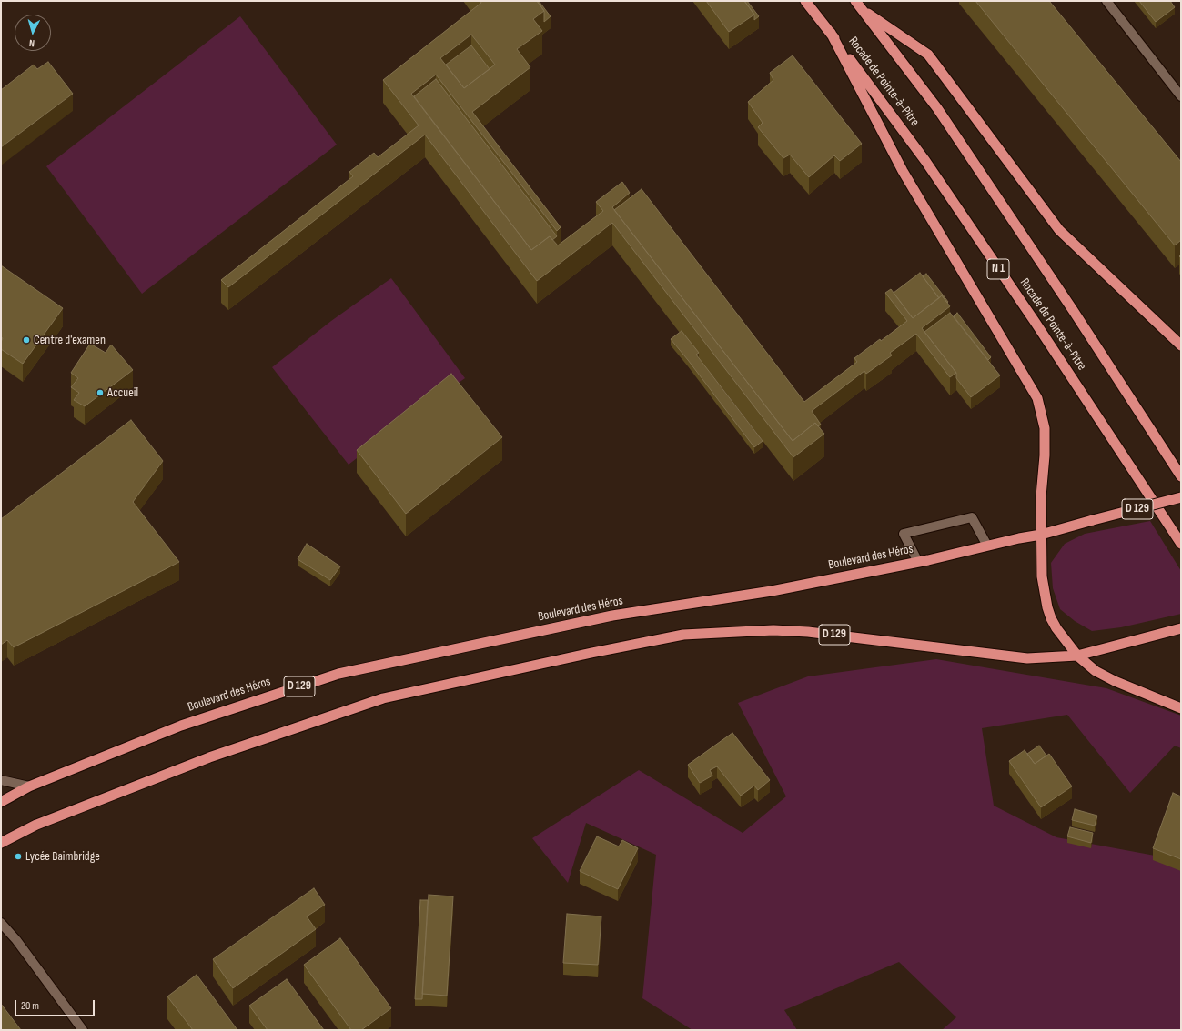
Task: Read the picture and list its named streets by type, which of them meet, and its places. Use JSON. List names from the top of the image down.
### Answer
{
  "streets": {
    "highway": [
      "Rocade de Pointe-à-Pitre",
      "N 1",
      "D 129",
      "Boulevard des Héros"
    ]
  },
  "places": ["Centre d'examen", "Accueil", "Lycée Baimbridge"],
  "scale_bar": "20 m",
  "north": "bottom"
}
